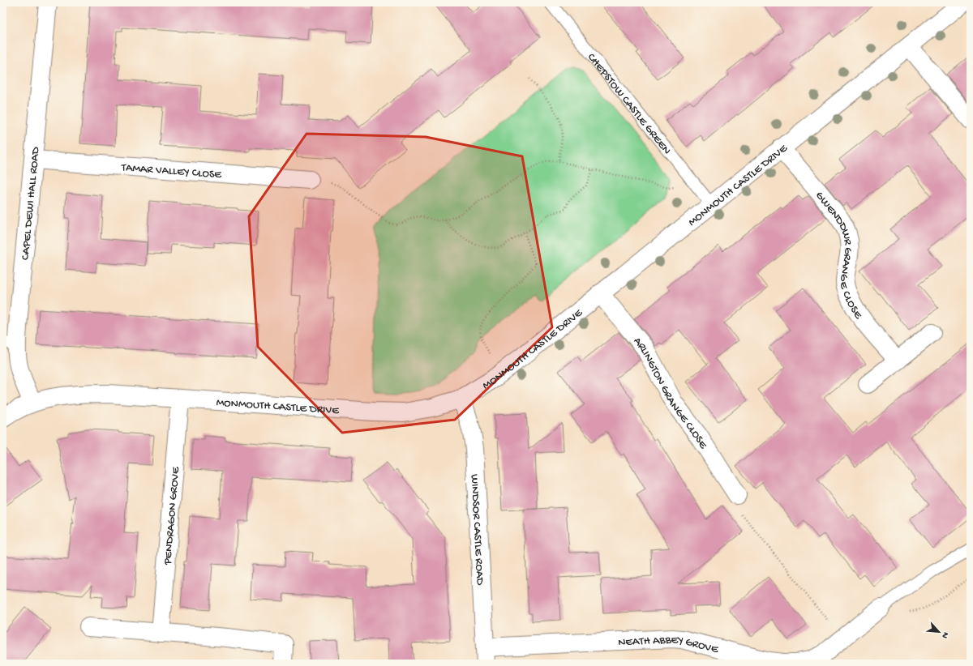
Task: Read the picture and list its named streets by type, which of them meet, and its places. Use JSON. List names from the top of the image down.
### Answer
{
  "streets": {
    "street": [
      "TAMAR VALLEY CLOSE",
      "MONMOUTH CASTLE DRIVE",
      "CAPEL DEWI HALL ROAD",
      "GWENDDWR GRANGE CLOSE",
      "ARLINGTON GRANGE CLOSE",
      "PENDRAGON GROVE",
      "WINDSOR CASTLE ROAD",
      "NEATH ABBEY GROVE"
    ],
    "lane": ["CHEPSTOW CASTLE GREEN"]
  },
  "crossings": [
    ["CHEPSTOW CASTLE GREEN", "MONMOUTH CASTLE DRIVE"],
    ["TAMAR VALLEY CLOSE", "CAPEL DEWI HALL ROAD"],
    ["MONMOUTH CASTLE DRIVE", "CAPEL DEWI HALL ROAD"],
    ["MONMOUTH CASTLE DRIVE", "GWENDDWR GRANGE CLOSE"],
    ["MONMOUTH CASTLE DRIVE", "ARLINGTON GRANGE CLOSE"],
    ["MONMOUTH CASTLE DRIVE", "PENDRAGON GROVE"],
    ["MONMOUTH CASTLE DRIVE", "WINDSOR CASTLE ROAD"],
    ["WINDSOR CASTLE ROAD", "NEATH ABBEY GROVE"]
  ],
  "north": "bottom right"
}
